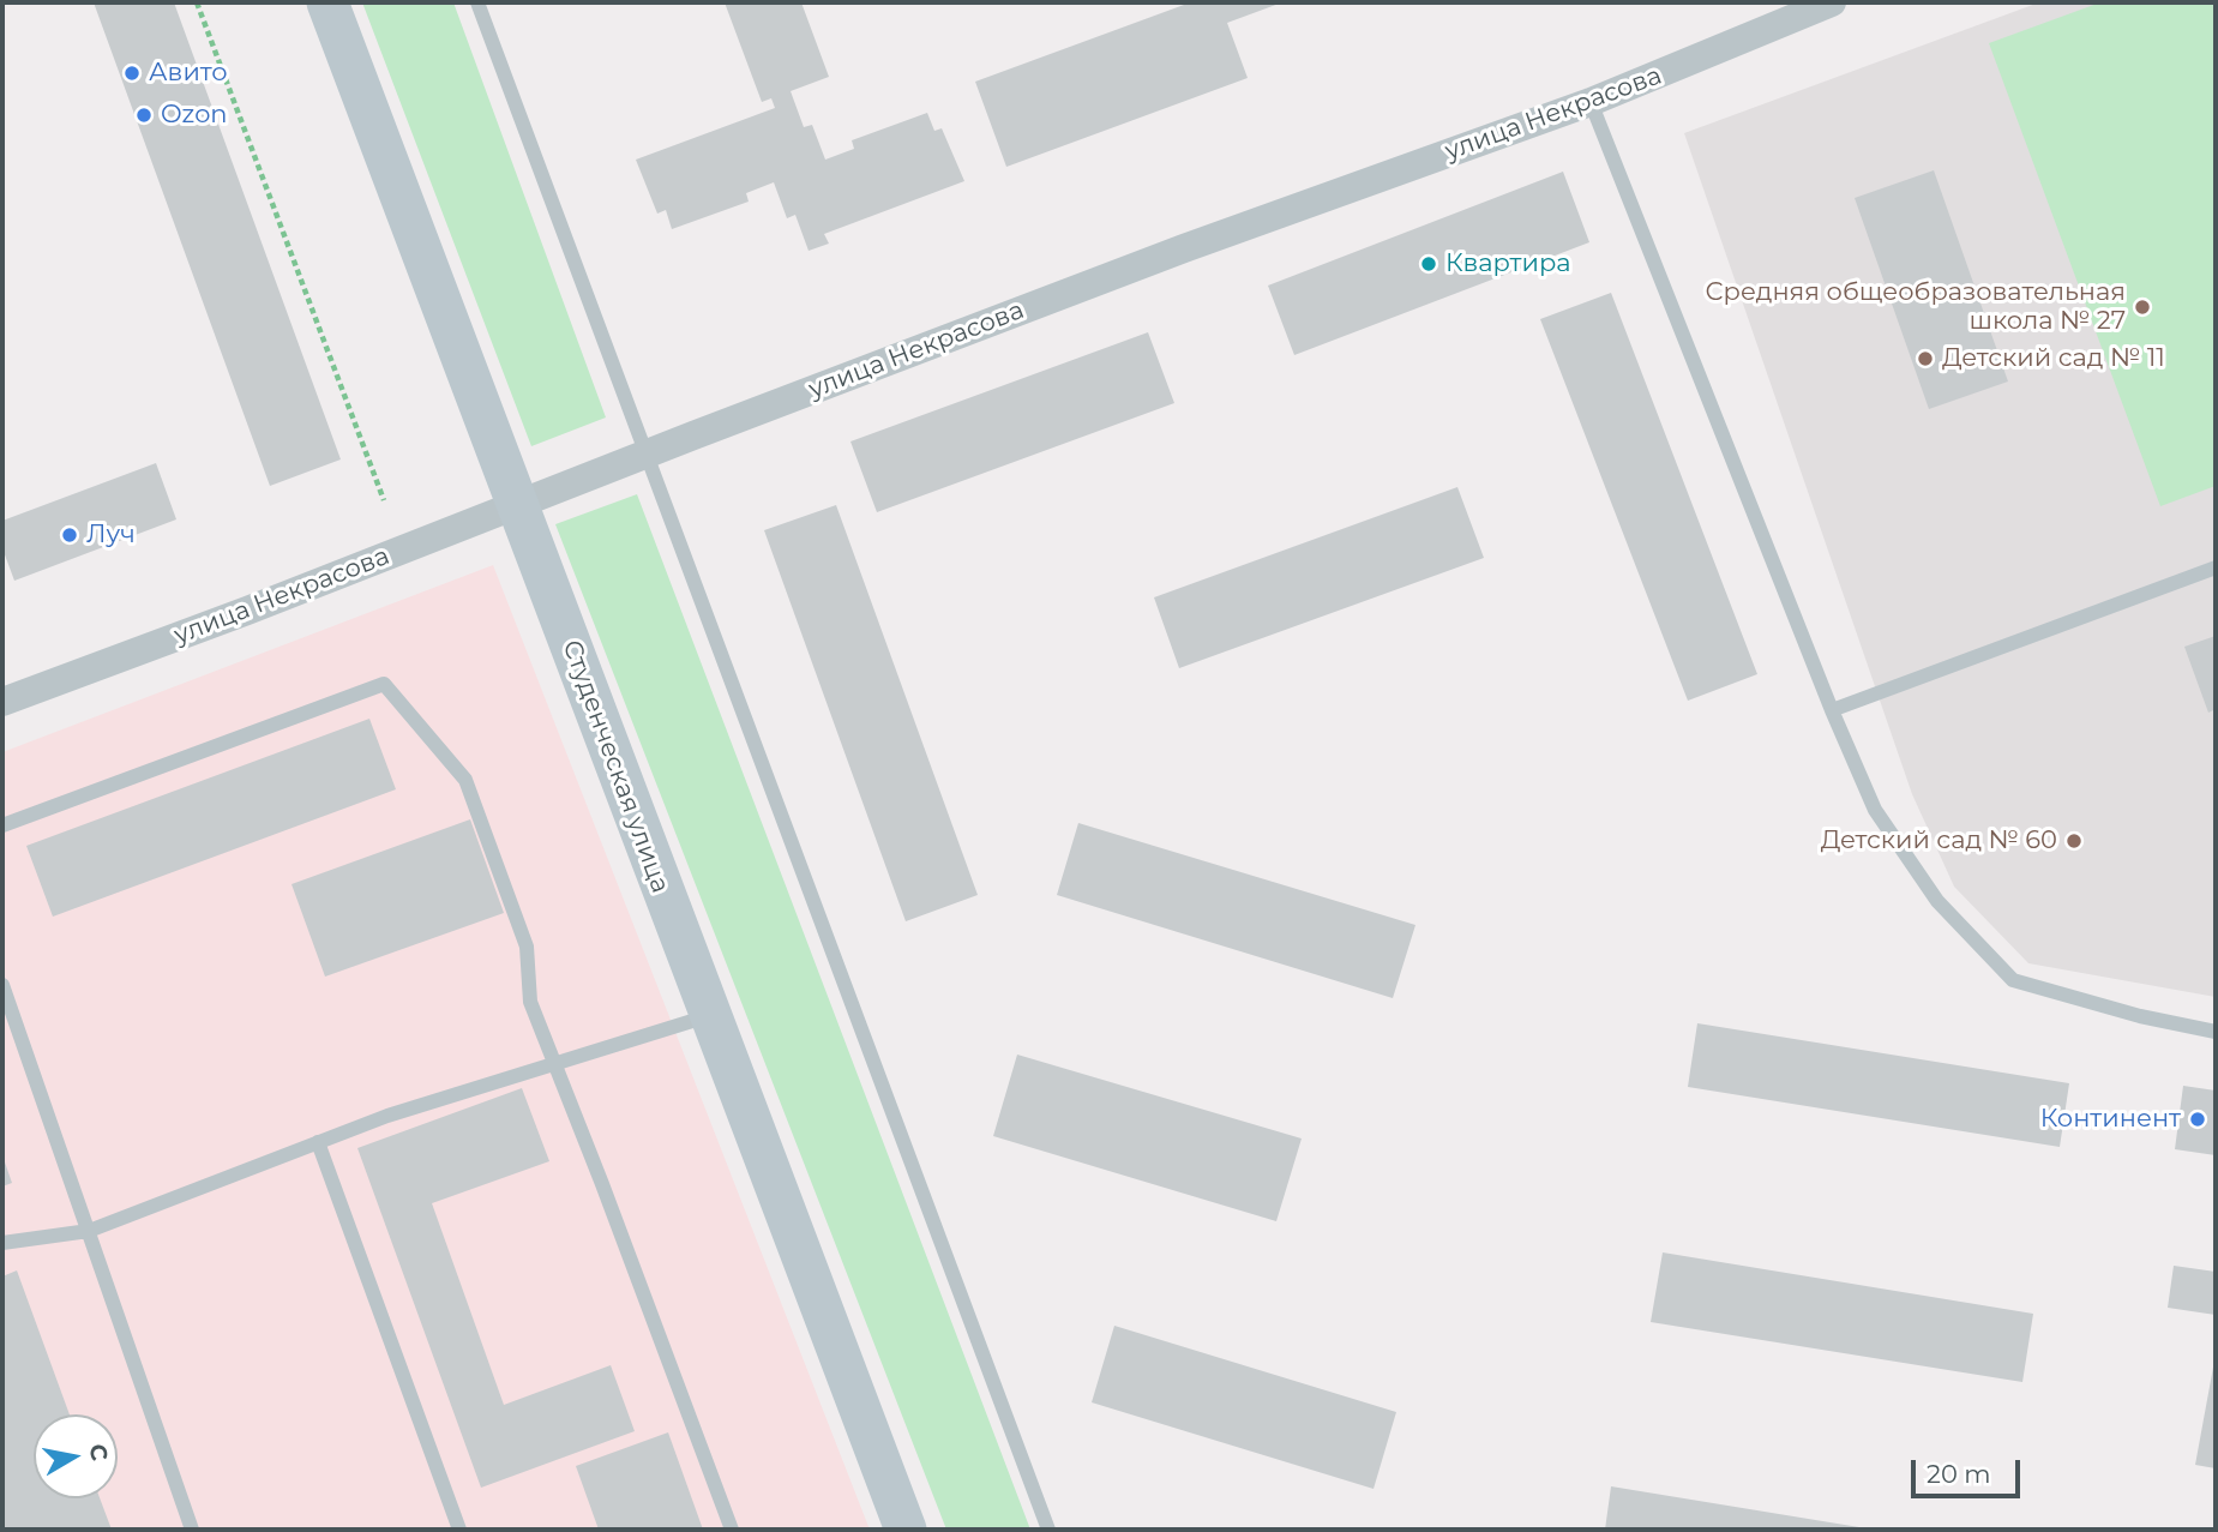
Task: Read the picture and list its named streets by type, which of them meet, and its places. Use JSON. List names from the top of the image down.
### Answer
{
  "streets": {
    "main road": ["Студенческая улица"],
    "street": ["улица Некрасова"]
  },
  "crossings": [
    ["улица Некрасова", "Студенческая улица"]
  ],
  "places": [
    "Авито",
    "Ozon",
    "Квартира",
    "Средняя общеобразовательная школа № 27",
    "Детский сад № 11",
    "Луч",
    "Детский сад № 60",
    "Континент"
  ],
  "scale_bar": "20 m",
  "north": "right"
}
